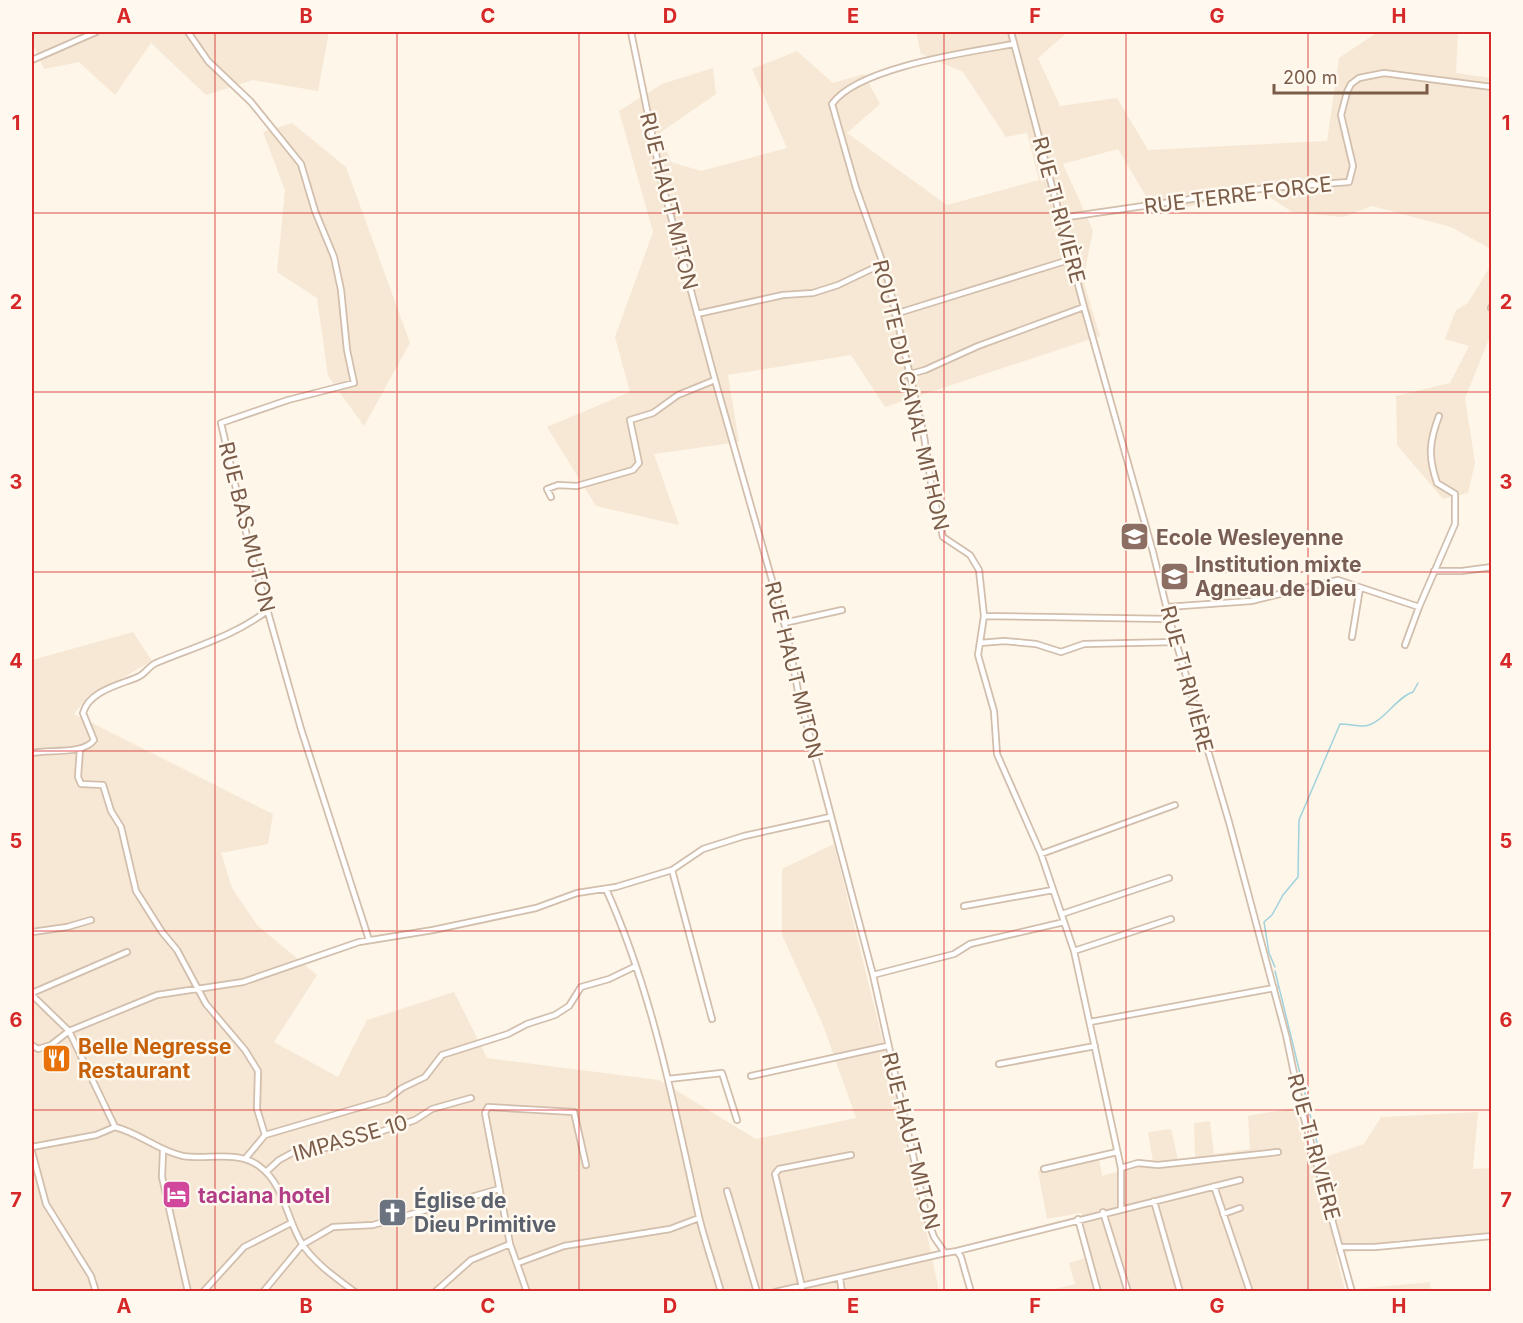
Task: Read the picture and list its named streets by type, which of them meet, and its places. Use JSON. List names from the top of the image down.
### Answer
{
  "streets": {
    "street": [
      "RUE TERRE FORCE",
      "RUE HAUT MITON",
      "RUE TI RIVIÈRE",
      "ROUTE DU CANAL MITHON",
      "RUE BAS MUTON",
      "IMPASSE 10"
    ]
  },
  "crossings": [
    ["RUE TERRE FORCE", "RUE TI RIVIÈRE"],
    ["RUE TI RIVIÈRE", "ROUTE DU CANAL MITHON"]
  ],
  "places": {
    "school or university": ["Ecole Wesleyenne", "Institution mixte Agneau de Dieu"],
    "restaurant": ["Belle Negresse Restaurant"],
    "hotel": ["taciana hotel"],
    "church": ["Église de Dieu Primitive"]
  },
  "scale_bar": "200 m",
  "grid": {
    "columns": [
      "A",
      "B",
      "C",
      "D",
      "E",
      "F",
      "G",
      "H"
    ],
    "rows": [
      "1",
      "2",
      "3",
      "4",
      "5",
      "6",
      "7"
    ]
  }
}
